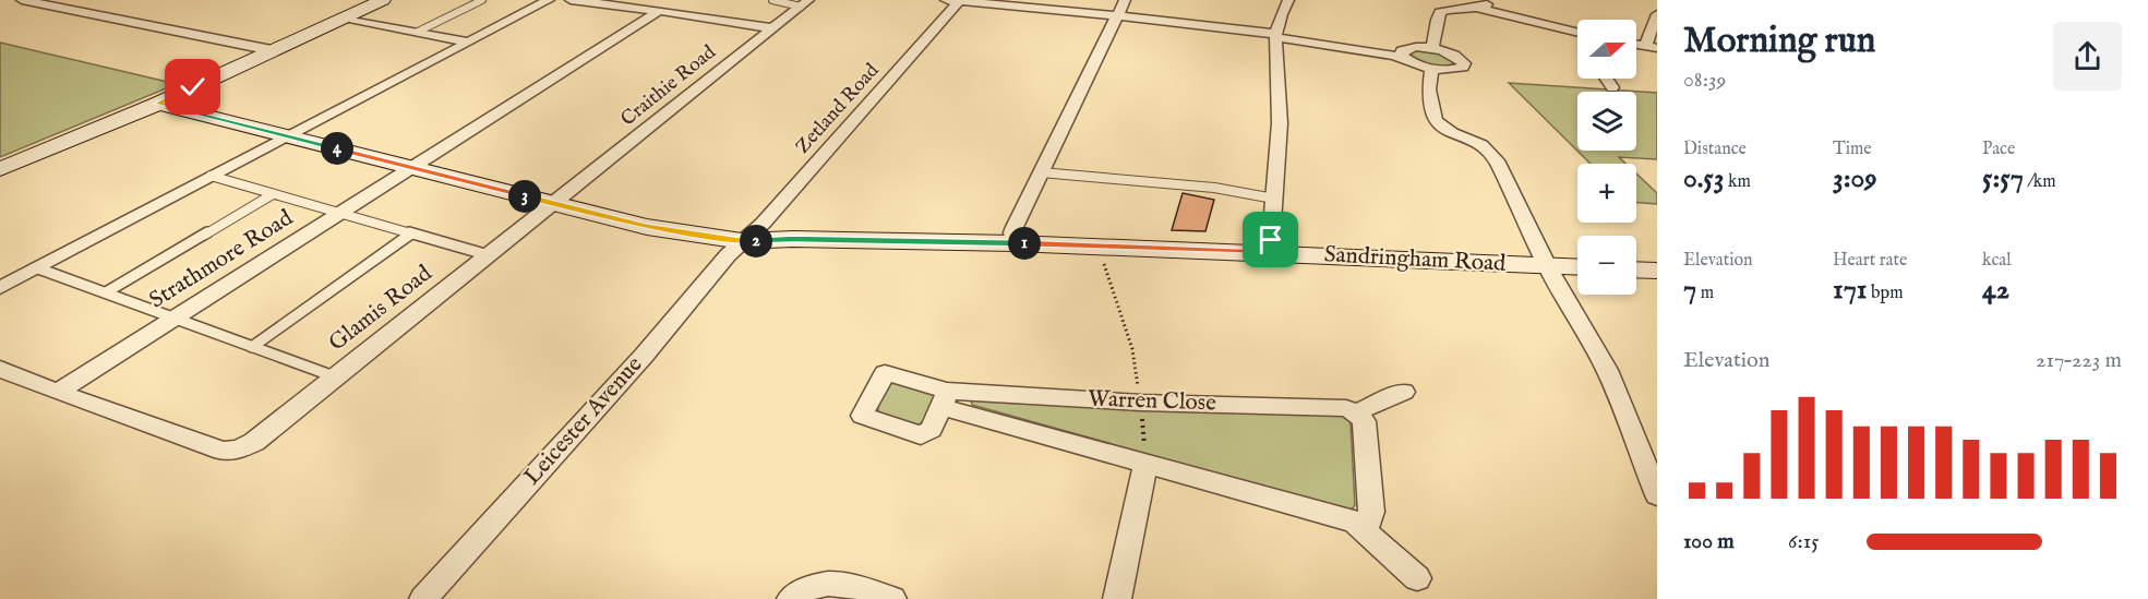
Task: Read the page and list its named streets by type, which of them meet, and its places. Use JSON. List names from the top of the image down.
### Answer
{
  "streets": {
    "street": [
      "Craithie Road",
      "Zetland Road",
      "Strathmore Road",
      "Sandringham Road",
      "Glamis Road",
      "Warren Close",
      "Leicester Avenue"
    ]
  },
  "crossings": [
    ["Craithie Road", "Sandringham Road"],
    ["Craithie Road", "Glamis Road"],
    ["Zetland Road", "Sandringham Road"],
    ["Zetland Road", "Leicester Avenue"],
    ["Strathmore Road", "Sandringham Road"],
    ["Strathmore Road", "Glamis Road"],
    ["Sandringham Road", "Glamis Road"],
    ["Sandringham Road", "Leicester Avenue"]
  ],
  "north": "right",
  "page": {
    "heading": ["Morning run", "08:39"],
    "map_buttons": ["+", "−"],
    "stats": [
      ["Distance", "0.53 km"],
      ["Time", "3:09"],
      ["Pace", "5:57 /km"],
      ["Elevation", "7 m"],
      ["Heart rate", "171 bpm"],
      ["kcal", "42"]
    ],
    "pins": [
      "4",
      "3",
      "2",
      "1"
    ],
    "chart": ["Elevation", "217–223 m"],
    "list": [
      {
        "name": "100 m",
        "note": "6:15"
      }
    ]
  }
}
